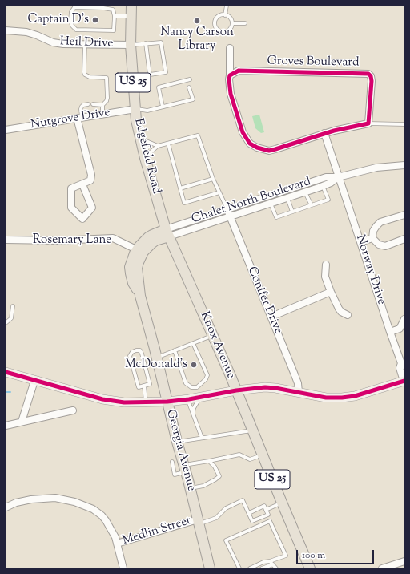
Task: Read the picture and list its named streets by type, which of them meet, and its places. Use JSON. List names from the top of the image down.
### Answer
{
  "streets": {
    "main road": [
      "US 25",
      "Edgefield Road",
      "Knox Avenue",
      "Georgia Avenue"
    ],
    "street": [
      "Heil Drive",
      "Groves Boulevard",
      "Nutgrove Drive",
      "Chalet North Boulevard",
      "Rosemary Lane",
      "Norway Drive",
      "Conifer Drive",
      "Medlin Street"
    ]
  },
  "crossings": [
    ["Heil Drive", "Edgefield Road"],
    ["Nutgrove Drive", "Edgefield Road"],
    ["Edgefield Road", "Chalet North Boulevard"],
    ["Edgefield Road", "Knox Avenue"],
    ["Edgefield Road", "Georgia Avenue"],
    ["Chalet North Boulevard", "Norway Drive"],
    ["Chalet North Boulevard", "Conifer Drive"],
    ["Chalet North Boulevard", "Knox Avenue"],
    ["Chalet North Boulevard", "Georgia Avenue"],
    ["Rosemary Lane", "Georgia Avenue"],
    ["Knox Avenue", "Georgia Avenue"],
    ["Georgia Avenue", "Medlin Street"]
  ],
  "places": ["Captain D's", "Nancy Carson Library", "McDonald's"],
  "scale_bar": "100 m"
}
